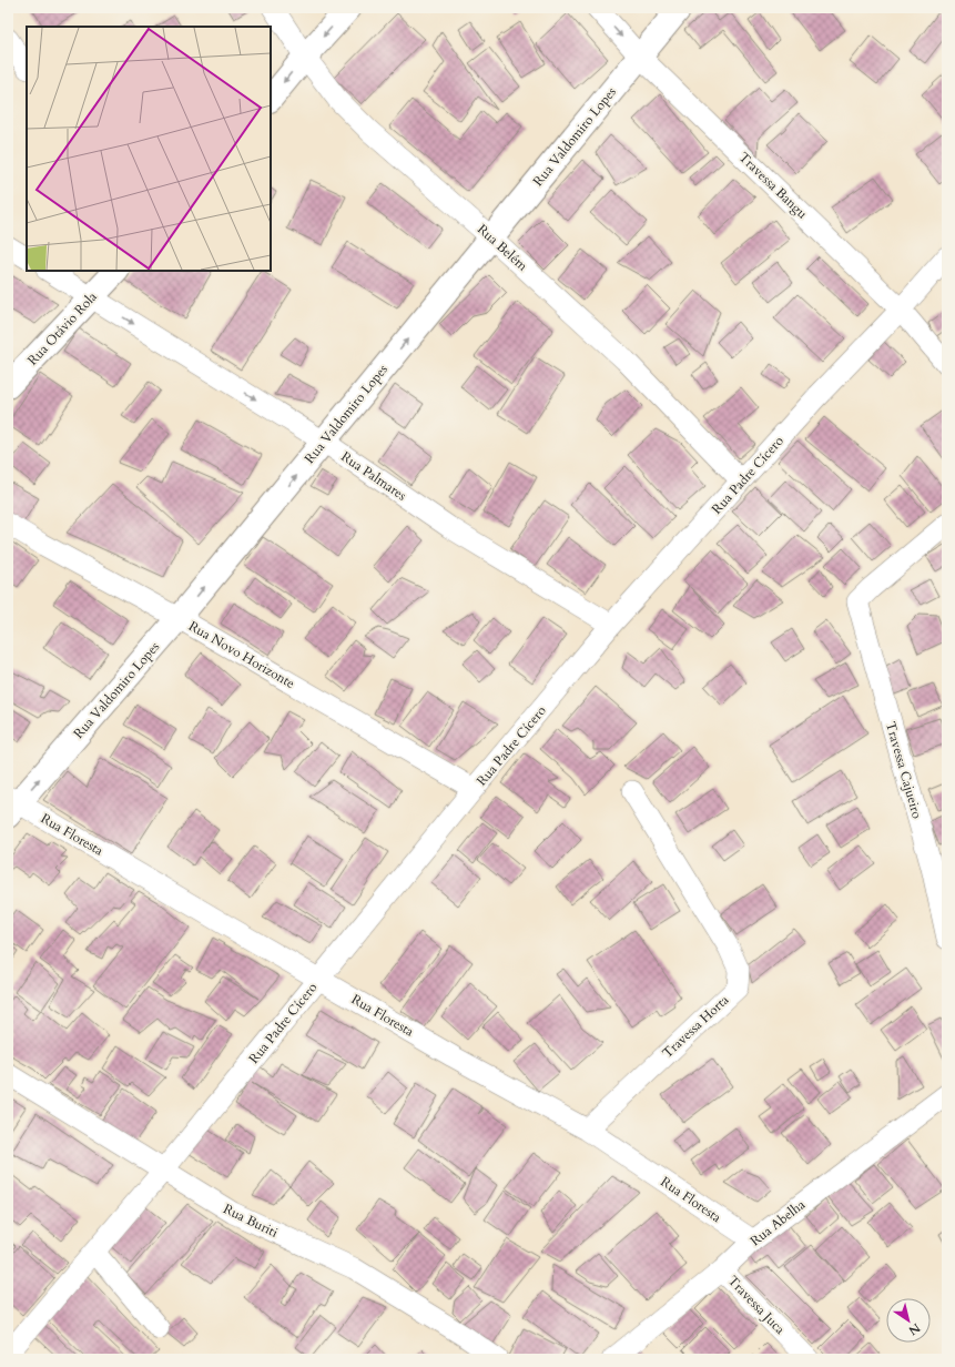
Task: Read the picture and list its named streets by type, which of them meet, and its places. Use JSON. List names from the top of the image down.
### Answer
{
  "streets": {
    "street": [
      "Rua Valdomiro Lopes",
      "Travessa Bangu",
      "Rua Belém",
      "Rua Otávio Rola",
      "Rua Padre Cícero",
      "Rua Palmares",
      "Rua Novo Horizonte",
      "Travessa Cajueiro",
      "Rua Floresta",
      "Travessa Horta",
      "Rua Buriti",
      "Rua Abelha",
      "Travessa Juca"
    ]
  },
  "crossings": [
    ["Rua Valdomiro Lopes", "Travessa Bangu"],
    ["Rua Valdomiro Lopes", "Rua Belém"],
    ["Rua Valdomiro Lopes", "Rua Palmares"],
    ["Rua Valdomiro Lopes", "Rua Novo Horizonte"],
    ["Rua Valdomiro Lopes", "Rua Floresta"],
    ["Travessa Bangu", "Rua Padre Cícero"],
    ["Rua Belém", "Rua Padre Cícero"],
    ["Rua Otávio Rola", "Rua Palmares"],
    ["Rua Padre Cícero", "Rua Palmares"],
    ["Rua Padre Cícero", "Rua Novo Horizonte"],
    ["Rua Padre Cícero", "Rua Floresta"],
    ["Rua Padre Cícero", "Rua Buriti"],
    ["Rua Floresta", "Travessa Horta"],
    ["Rua Floresta", "Rua Abelha"],
    ["Rua Abelha", "Travessa Juca"]
  ],
  "one_way": ["Rua Valdomiro Lopes", "Rua Palmares"],
  "north": "bottom right"
}
